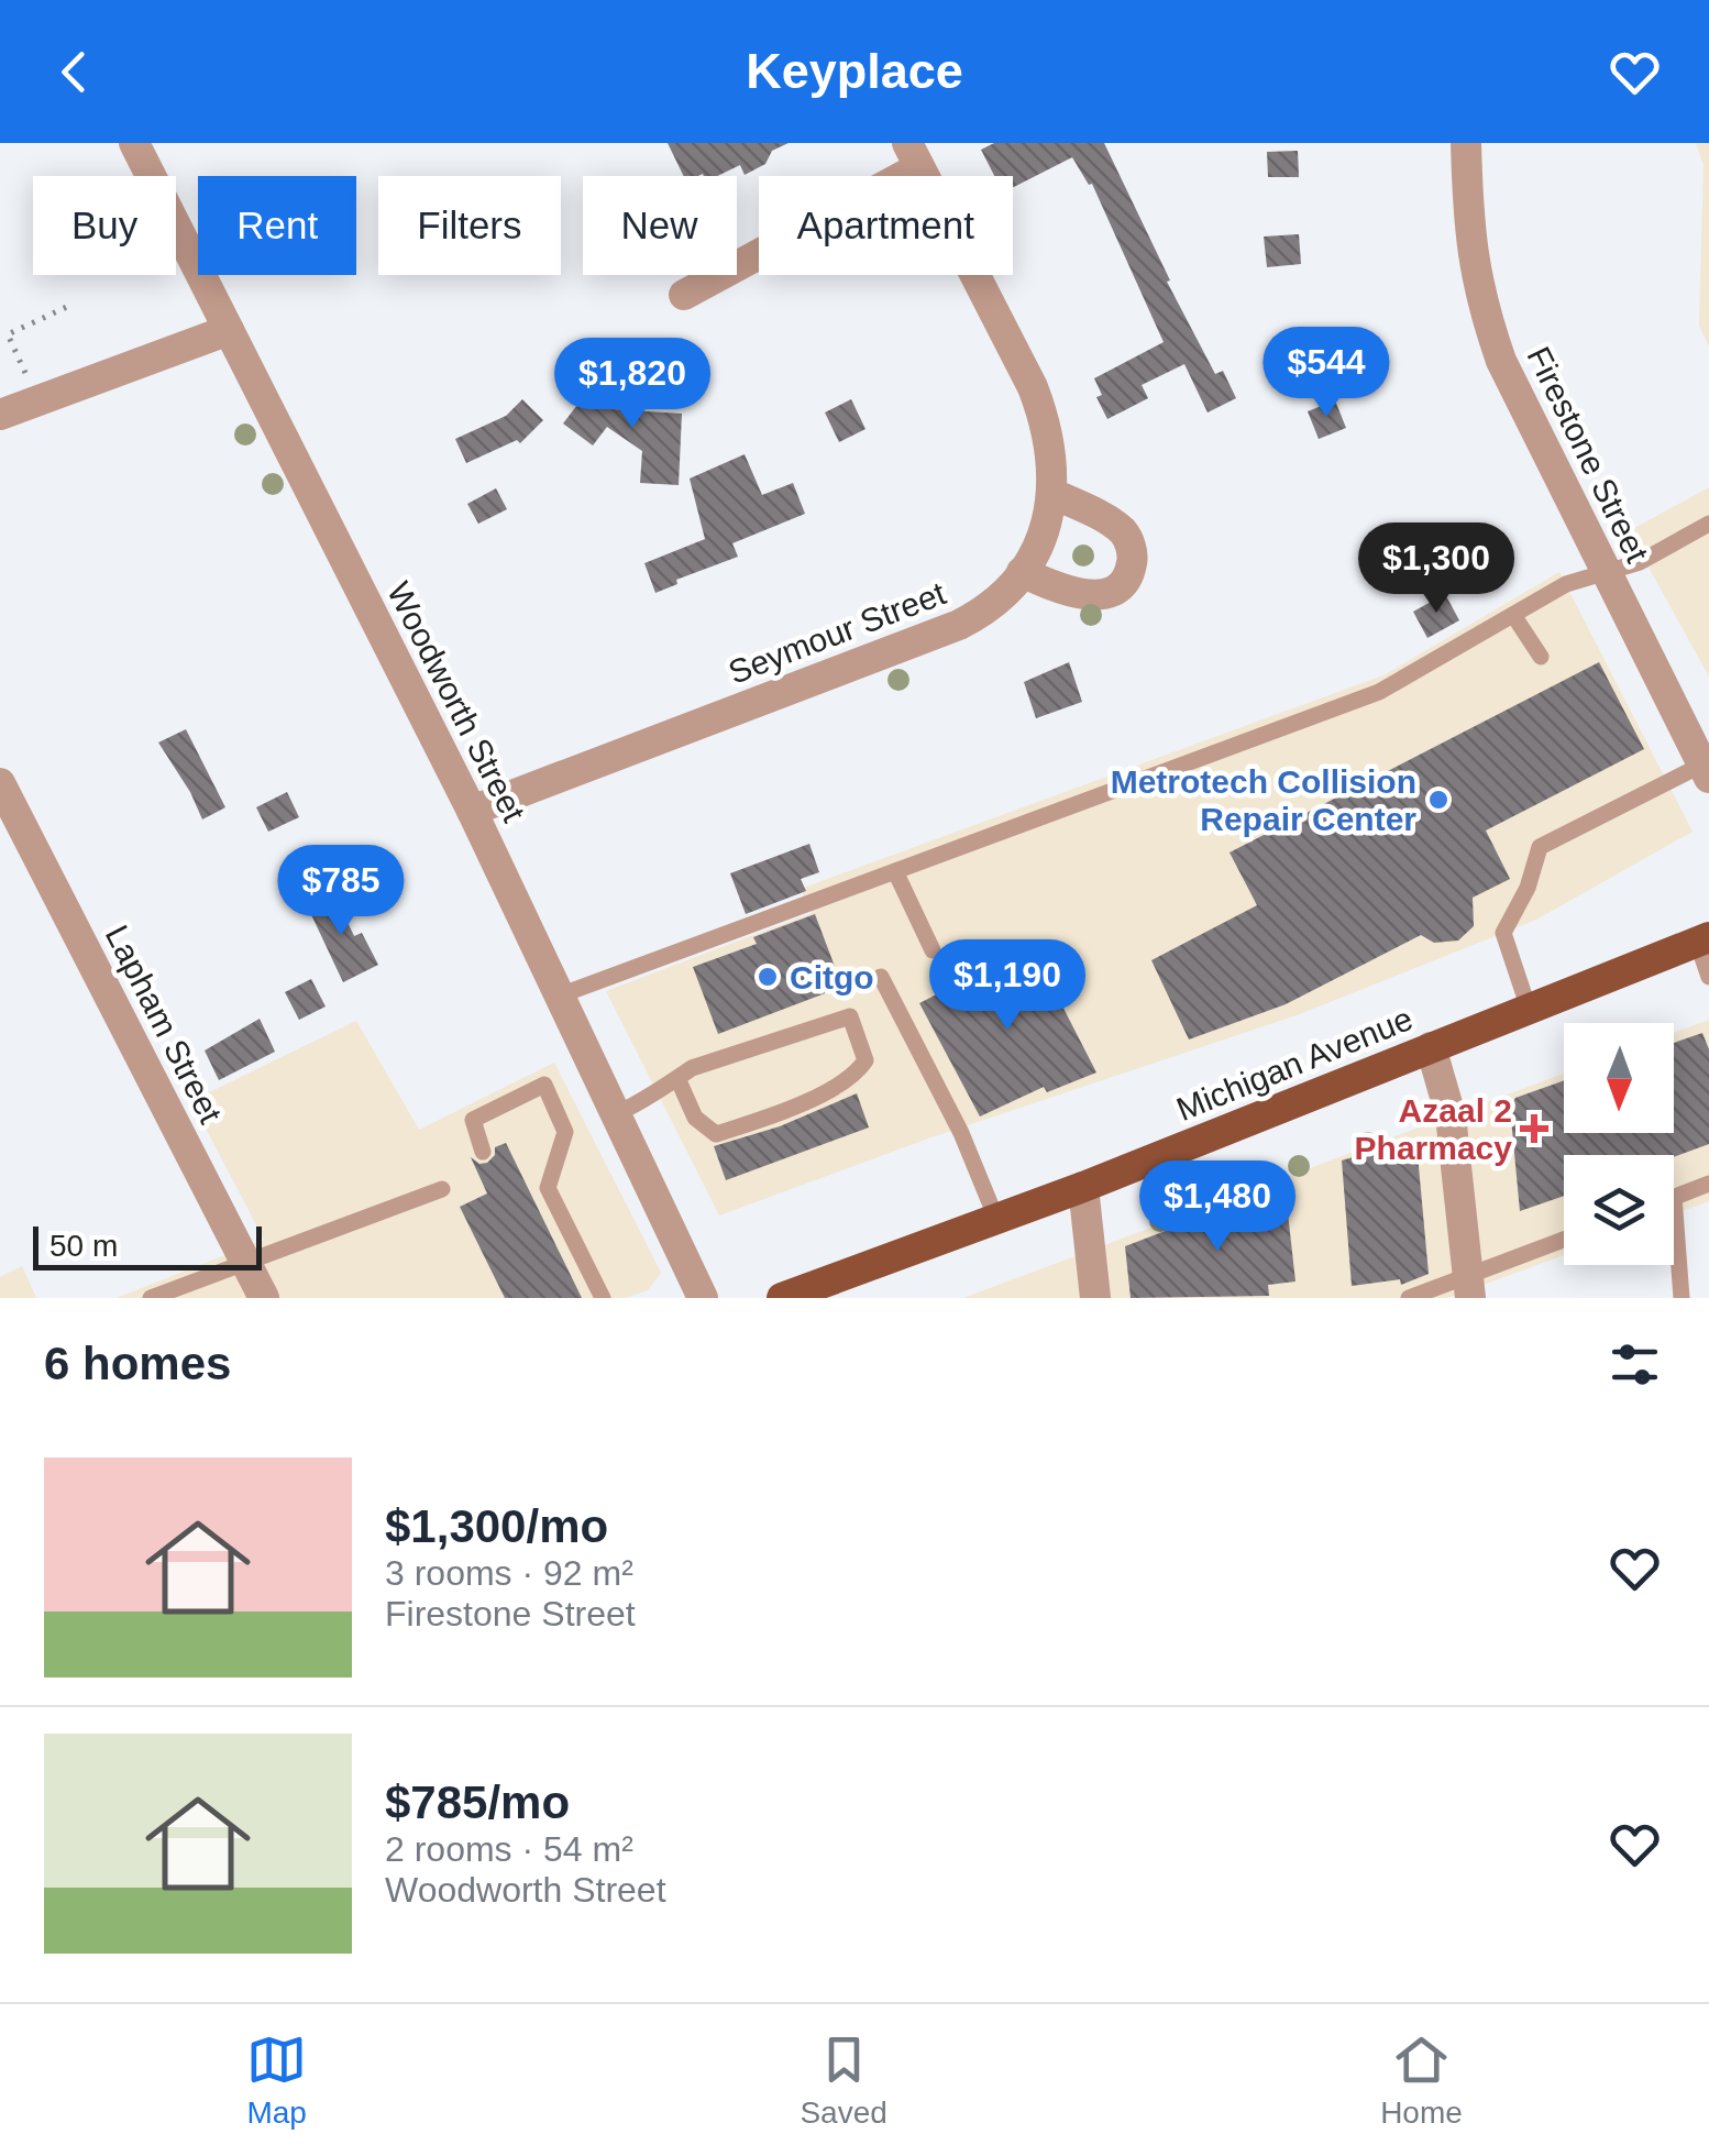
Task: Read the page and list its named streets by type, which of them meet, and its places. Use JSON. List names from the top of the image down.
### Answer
{
  "streets": {
    "main road": ["Michigan Avenue"],
    "street": [
      "Firestone Street",
      "Seymour Street",
      "Woodworth Street",
      "Lapham Street"
    ]
  },
  "crossings": [
    ["Seymour Street", "Woodworth Street"]
  ],
  "places": {
    "other": ["Metrotech Collision Repair Center", "Citgo"],
    "health": ["Azaal 2 Pharmacy"]
  },
  "scale_bar": "50 m",
  "north": "bottom",
  "page": {
    "header": "Keyplace",
    "chip": [
      "Buy",
      "Rent",
      "Filters",
      "New",
      "Apartment"
    ],
    "price": [
      "$544",
      "$1,820",
      "$1,300",
      "$785",
      "$1,190",
      "$1,480"
    ],
    "scale": "50 m",
    "heading": "6 homes",
    "list": [
      {
        "name": "$1,300/mo",
        "note": "3 rooms · 92 m² · Firestone Street"
      },
      {
        "name": "$785/mo",
        "note": "2 rooms · 54 m² · Woodworth Street"
      }
    ],
    "tabs": ["Map", "Saved", "Home"]
  }
}
